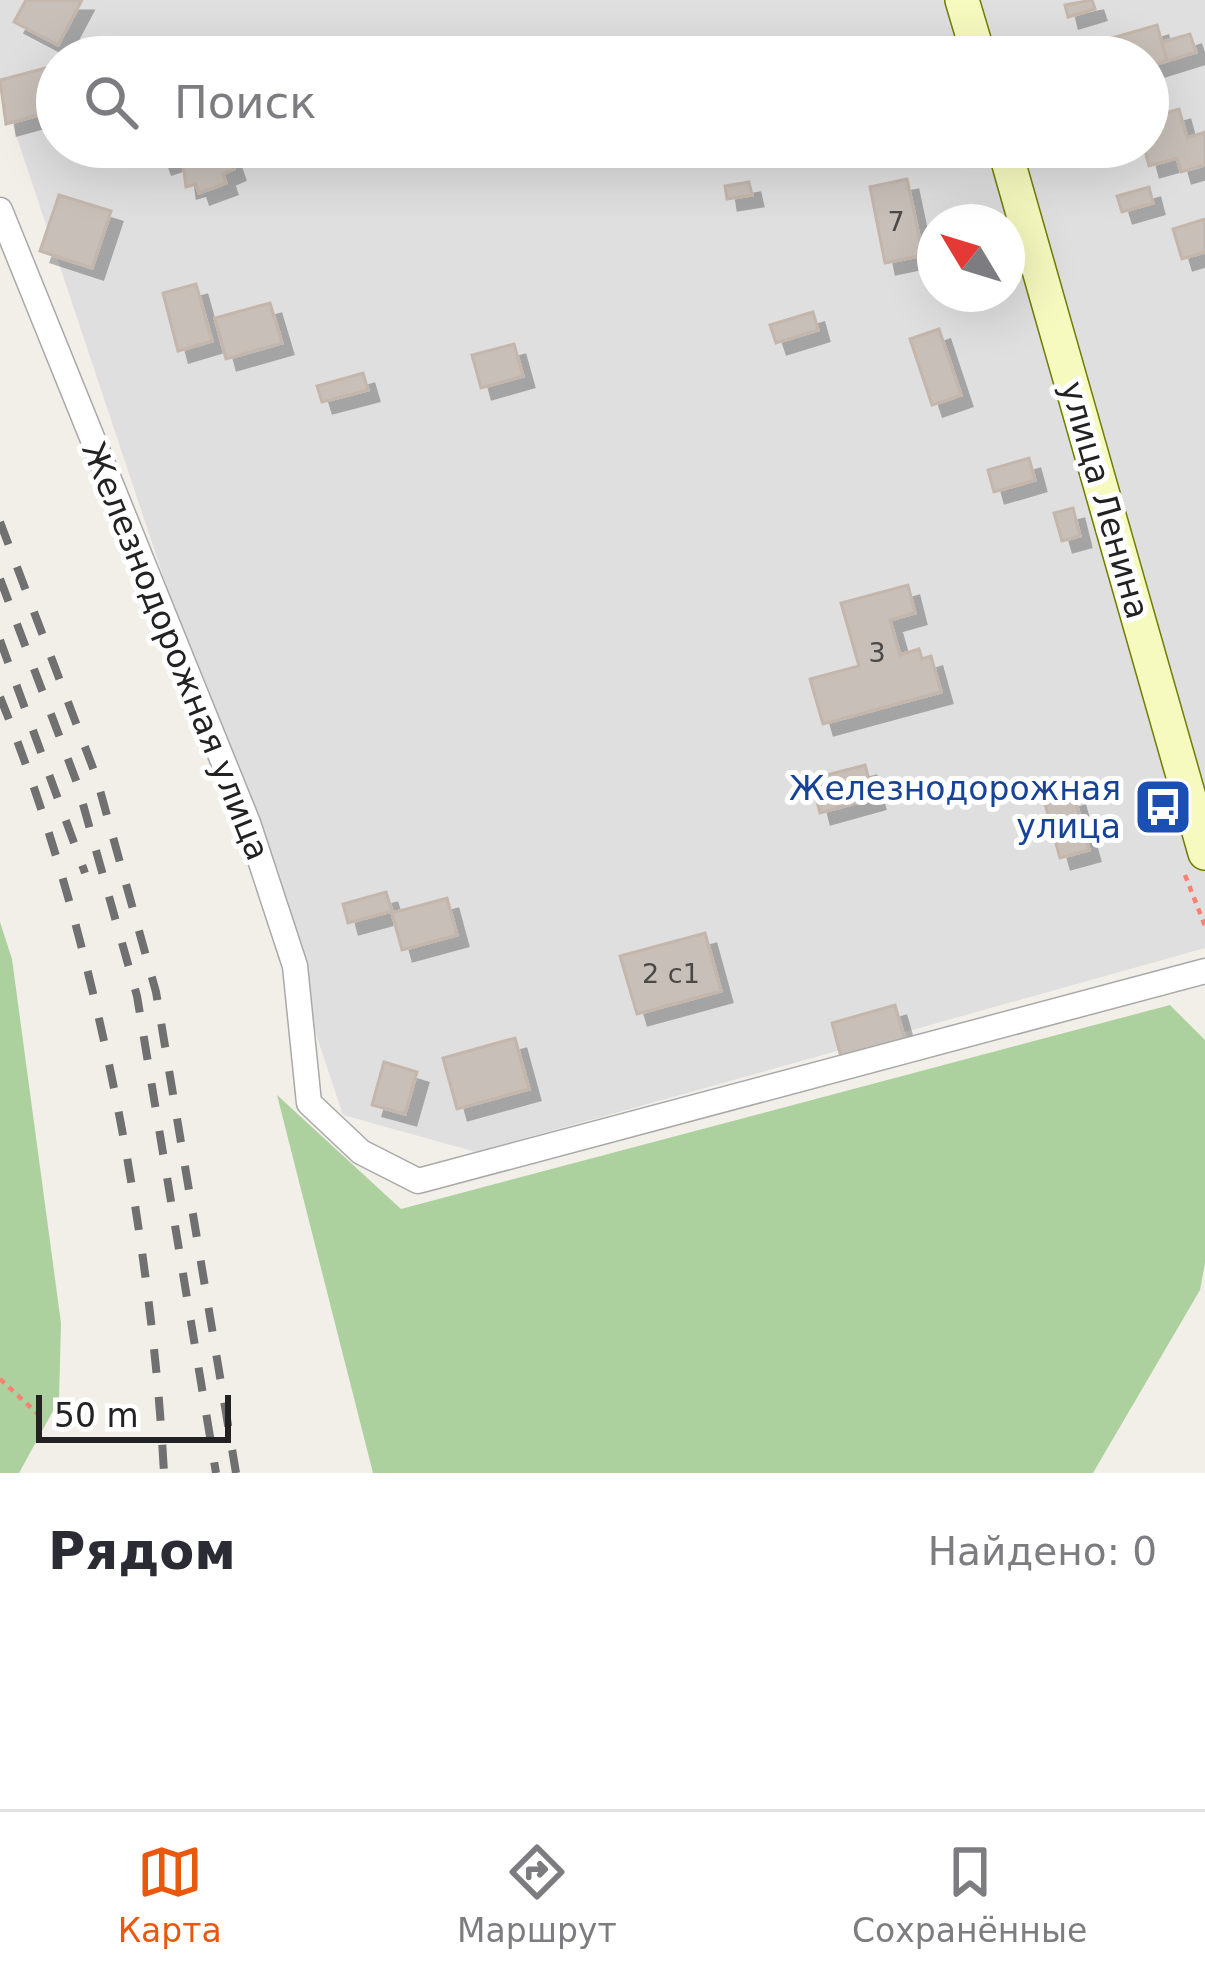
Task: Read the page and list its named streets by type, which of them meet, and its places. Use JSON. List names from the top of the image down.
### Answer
{
  "streets": {
    "street": ["улица Ленина", "Железнодорожная улица"]
  },
  "places": {
    "bus stop": ["Железнодорожная улица"]
  },
  "house_numbers": ["7", "3", "2 с1"],
  "scale_bar": "50 m",
  "north": "top left",
  "page": {
    "search": "Поиск",
    "scale": "50 m",
    "heading": ["Рядом", "Найдено: 0"],
    "nav": ["Карта", "Маршрут", "Сохранённые"]
  }
}
